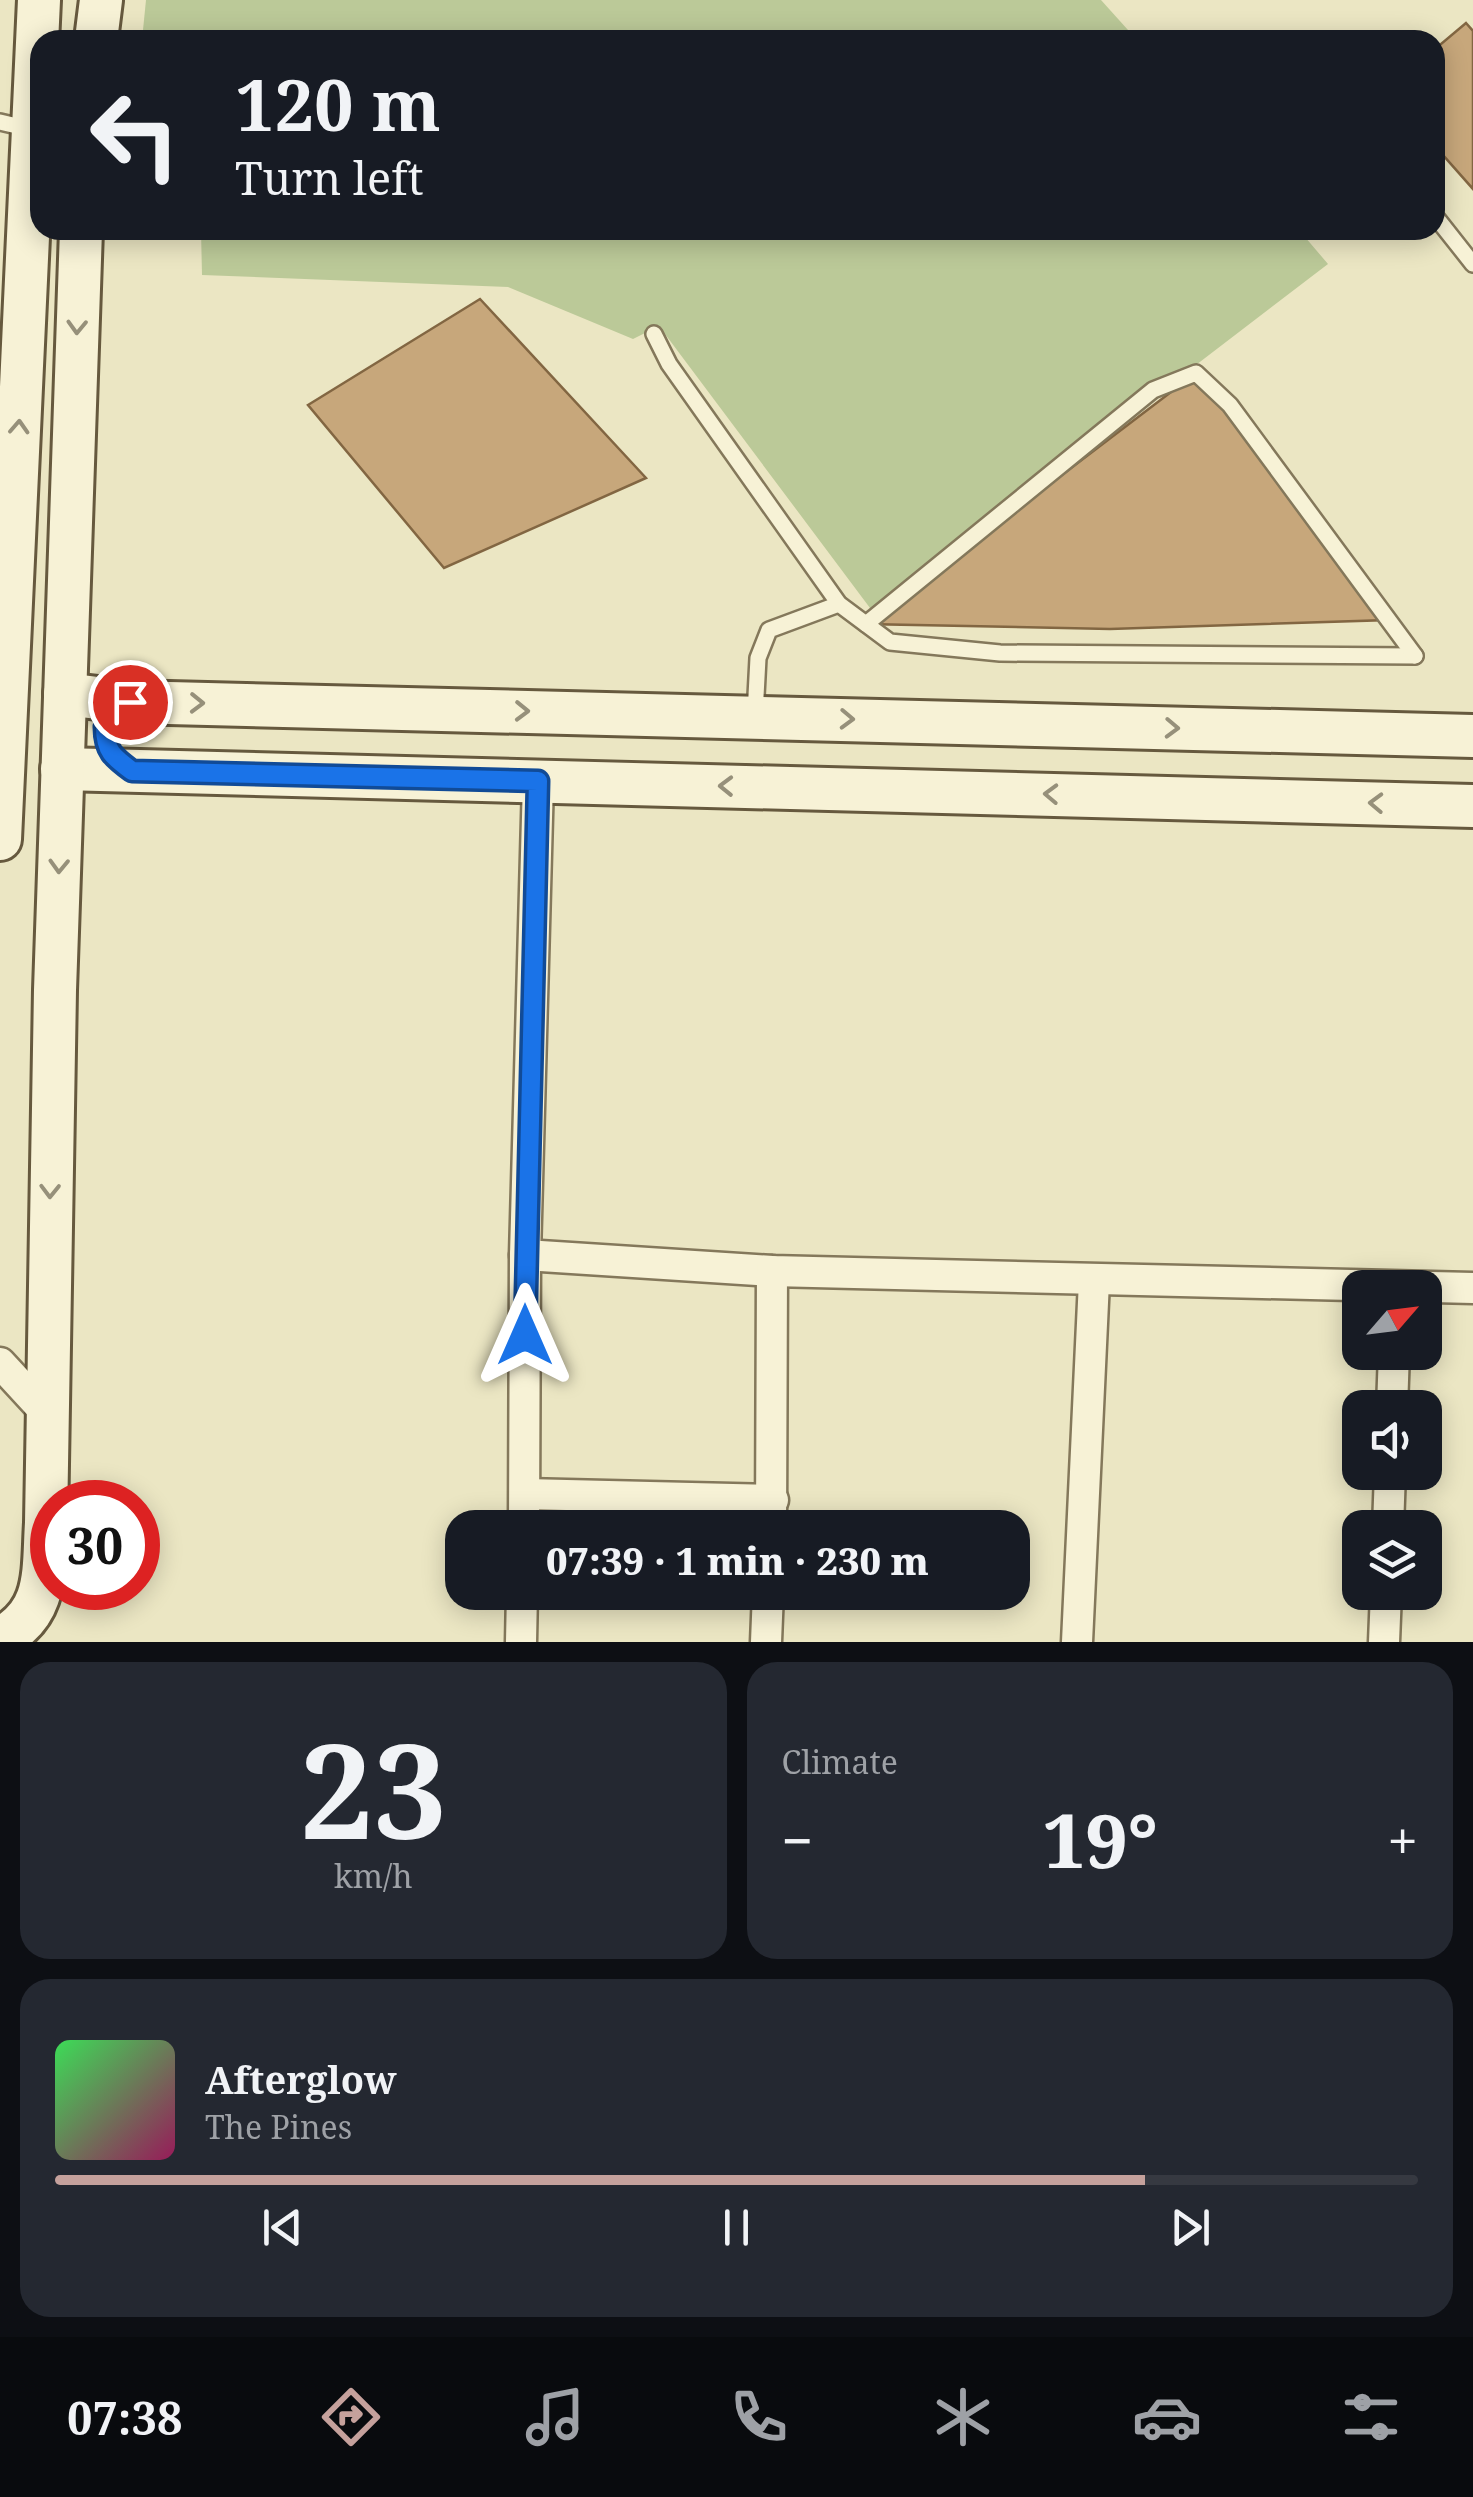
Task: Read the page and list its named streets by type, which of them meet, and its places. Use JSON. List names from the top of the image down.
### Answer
{
  "north": "top right",
  "page": {
    "turn": ["120 m", "Turn left"],
    "limit": "30",
    "trip": "07:39 · 1 min · 230 m",
    "tile": [
      ["23", "km/h"],
      "Climate"
    ],
    "heat": ["−", "19°", "+"],
    "song": ["Afterglow", "The Pines"],
    "tabs": "07:38"
  }
}
